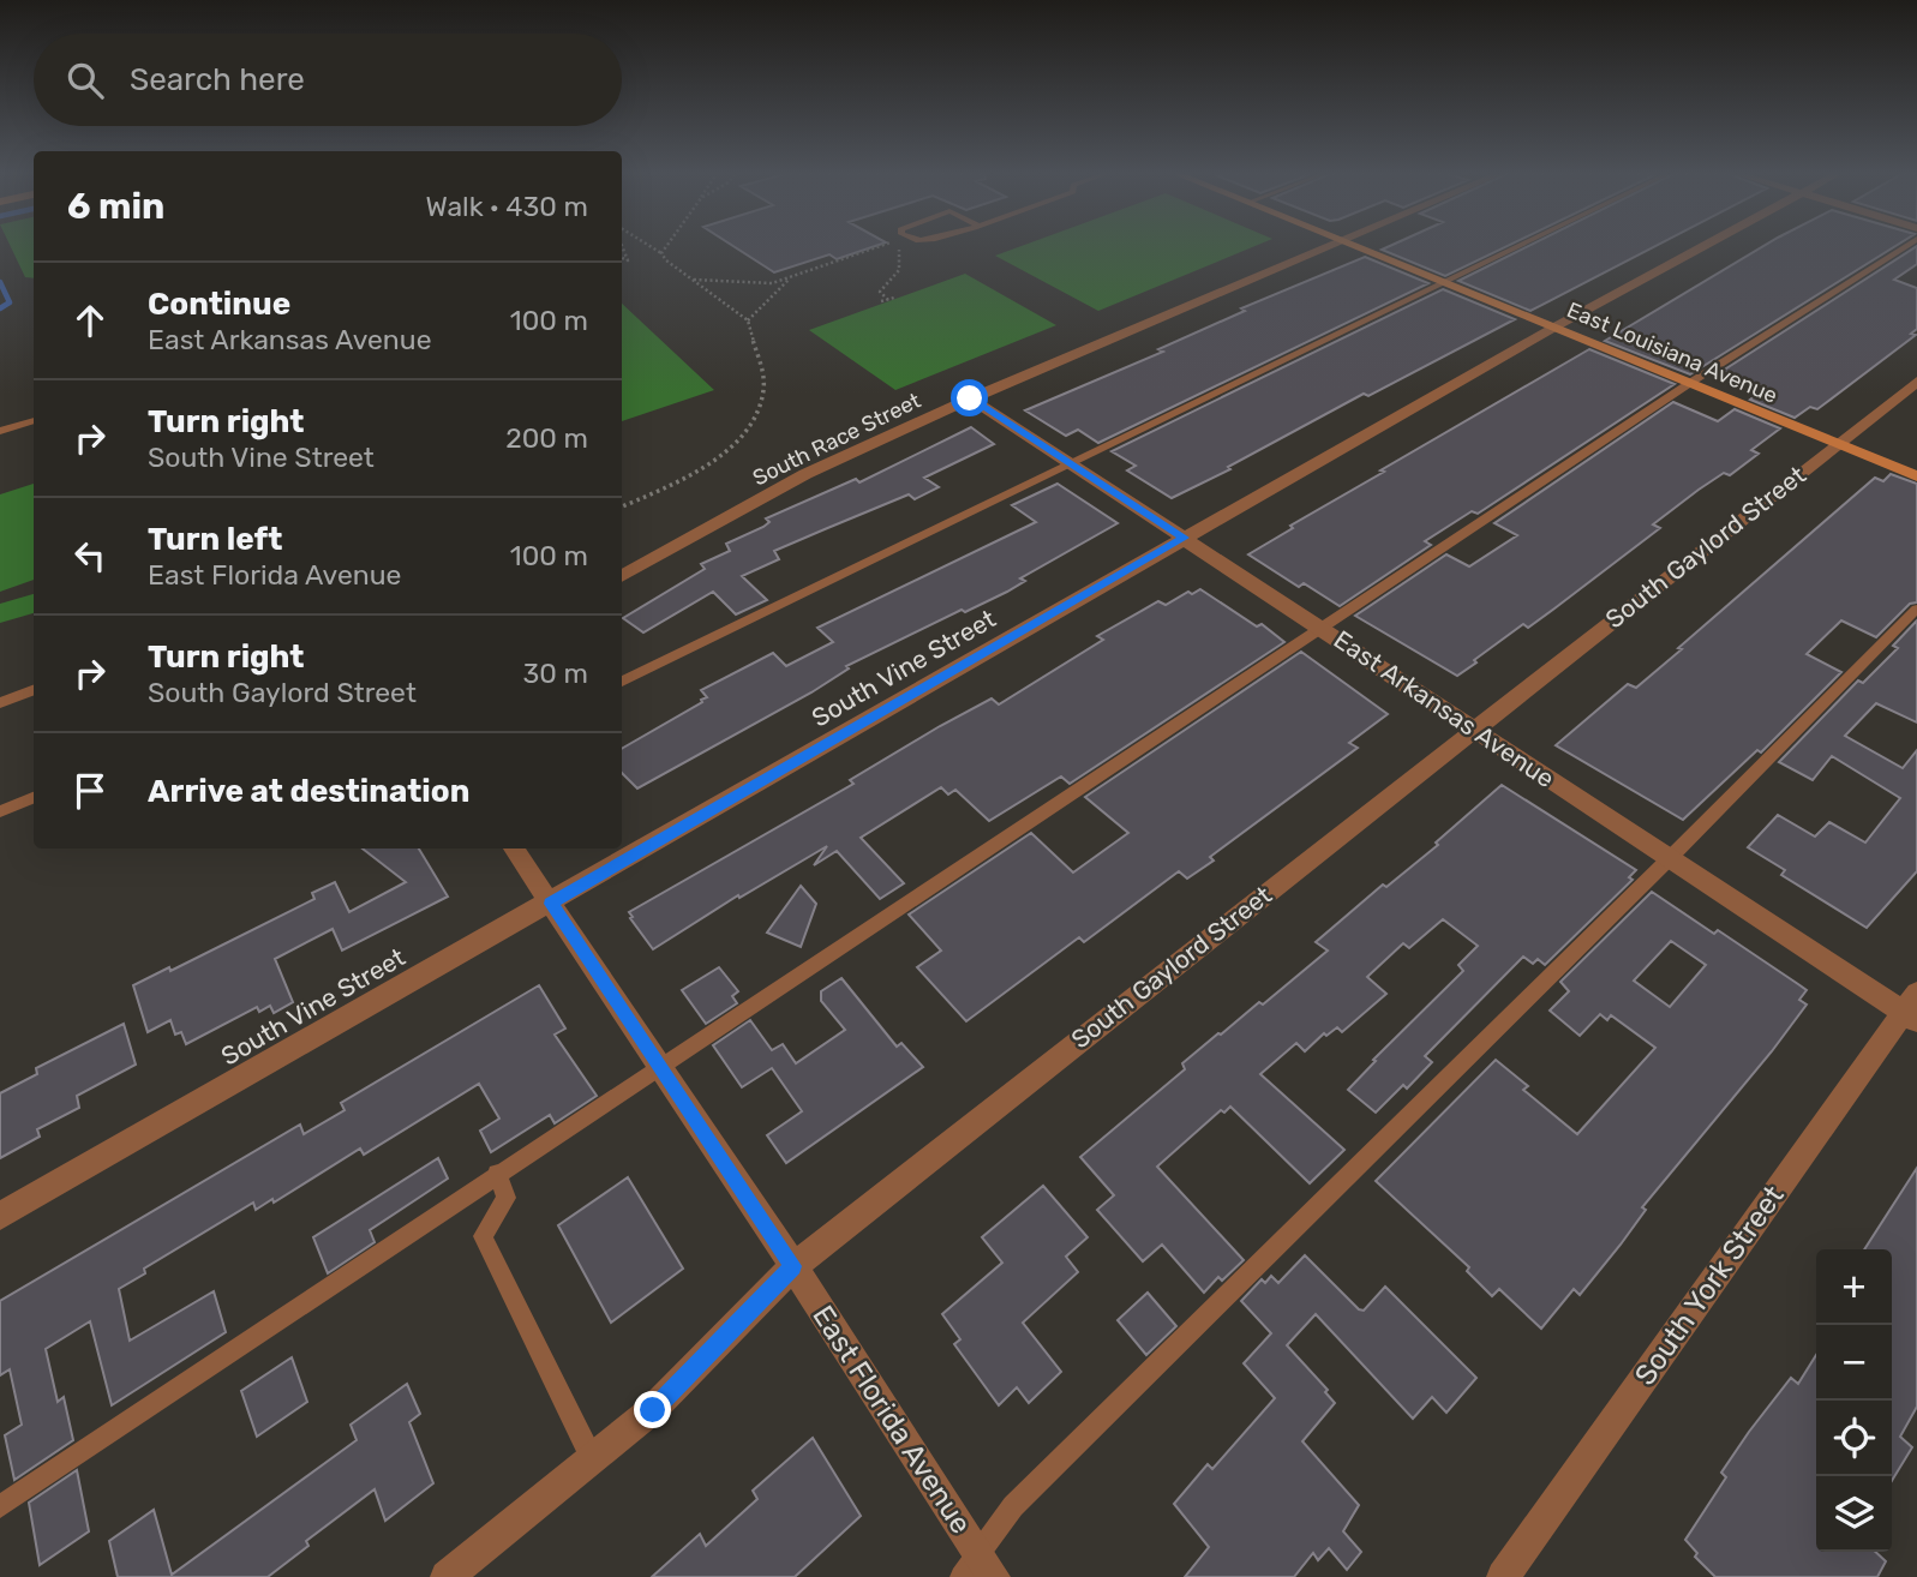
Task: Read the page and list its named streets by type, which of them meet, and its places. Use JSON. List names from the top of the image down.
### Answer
{
  "streets": {
    "street": [
      "East Louisiana Avenue",
      "South Race Street",
      "South Gaylord Street",
      "South Vine Street",
      "East Arkansas Avenue",
      "South York Street",
      "East Florida Avenue"
    ]
  },
  "crossings": [
    ["East Louisiana Avenue", "South Gaylord Street"],
    ["East Louisiana Avenue", "South Vine Street"],
    ["South Race Street", "East Arkansas Avenue"],
    ["South Gaylord Street", "East Arkansas Avenue"],
    ["South Gaylord Street", "East Florida Avenue"],
    ["South Vine Street", "East Arkansas Avenue"],
    ["South Vine Street", "East Florida Avenue"],
    ["East Arkansas Avenue", "South York Street"]
  ],
  "page": {
    "search": "Search here",
    "heading": ["6 min", "Walk · 430 m"],
    "list": [
      ["Continue", "East Arkansas Avenue", "100 m"],
      ["Turn right", "South Vine Street", "200 m"],
      ["Turn left", "East Florida Avenue", "100 m"],
      ["Turn right", "South Gaylord Street", "30 m"],
      "Arrive at destination"
    ],
    "map_buttons": ["+", "−"]
  }
}
